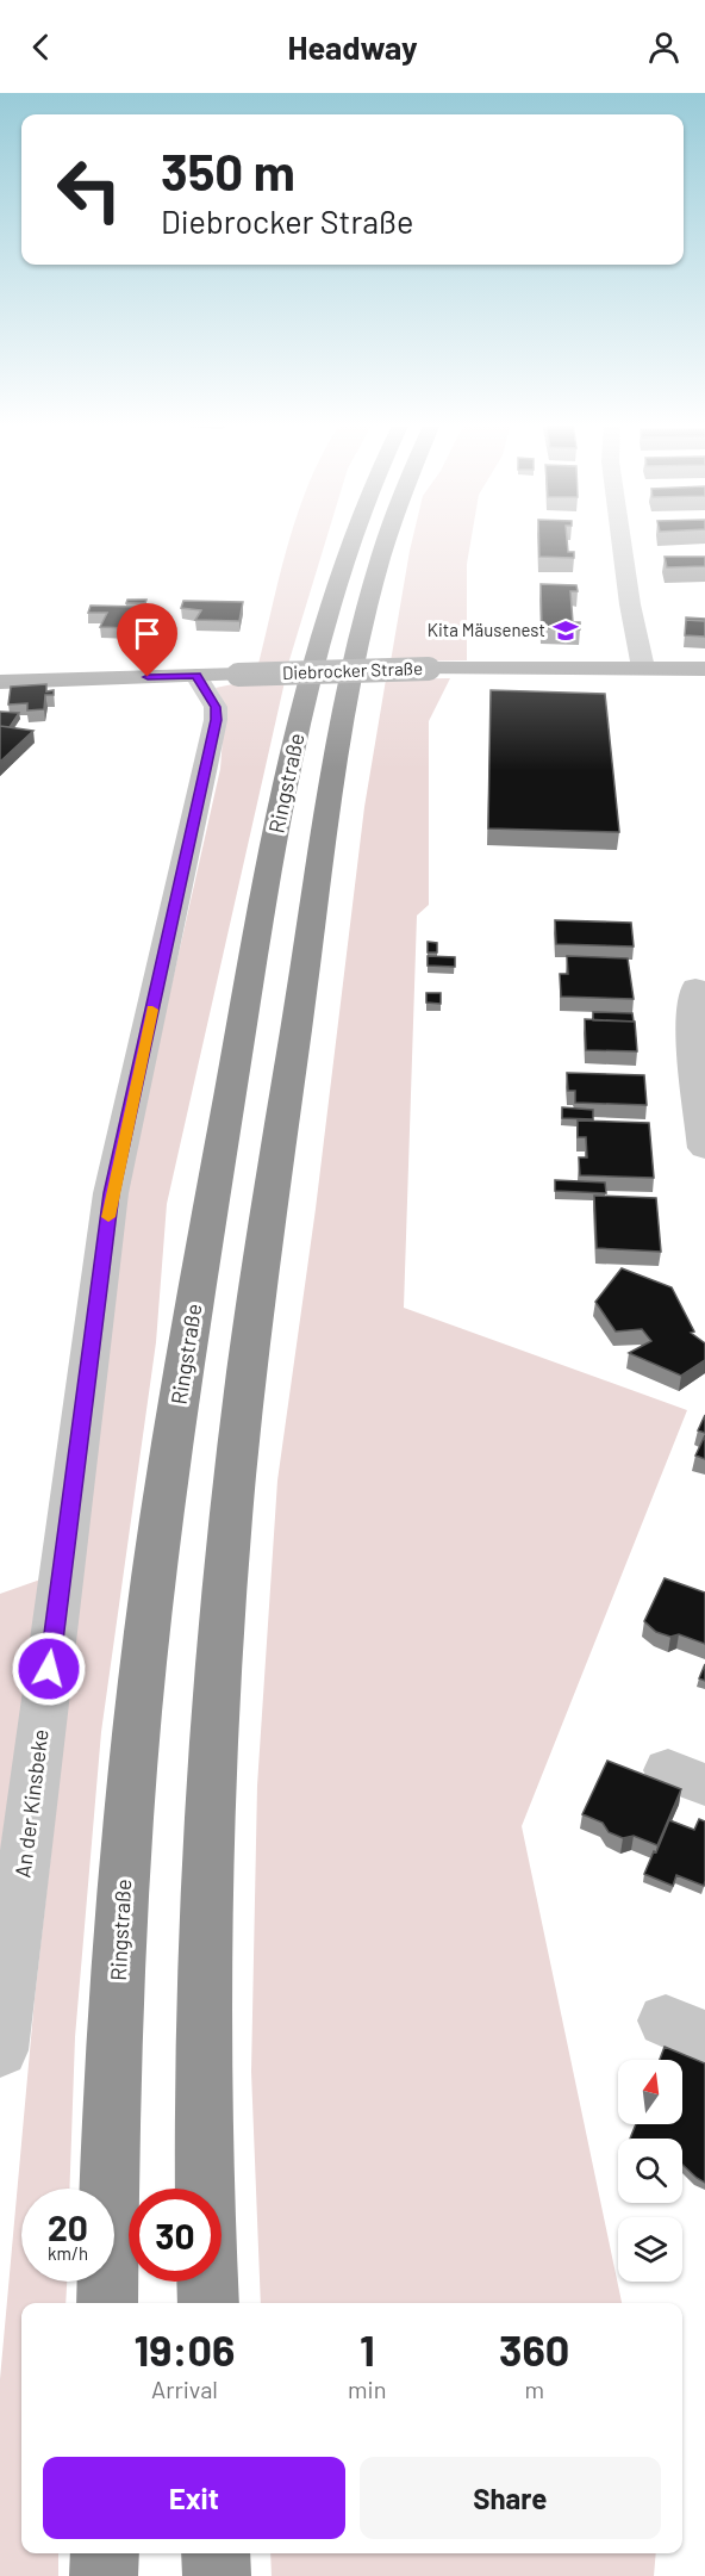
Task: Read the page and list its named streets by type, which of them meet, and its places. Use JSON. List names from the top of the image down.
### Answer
{
  "streets": {
    "highway": ["Ringstraße"],
    "main road": ["Diebrocker Straße"],
    "street": ["An der Kinsbeke"]
  },
  "crossings": [
    ["Diebrocker Straße", "An der Kinsbeke"]
  ],
  "places": {
    "school or university": ["Kita Mäusenest"]
  },
  "north": "top",
  "page": {
    "header": "Headway",
    "turn": ["350 m", "Diebrocker Straße"],
    "speed": "20 km/h",
    "limit": "30",
    "eta": [
      "19:06",
      "Arrival",
      "1",
      "min",
      "360",
      "m"
    ],
    "buttons": ["Exit", "Share"]
  }
}
